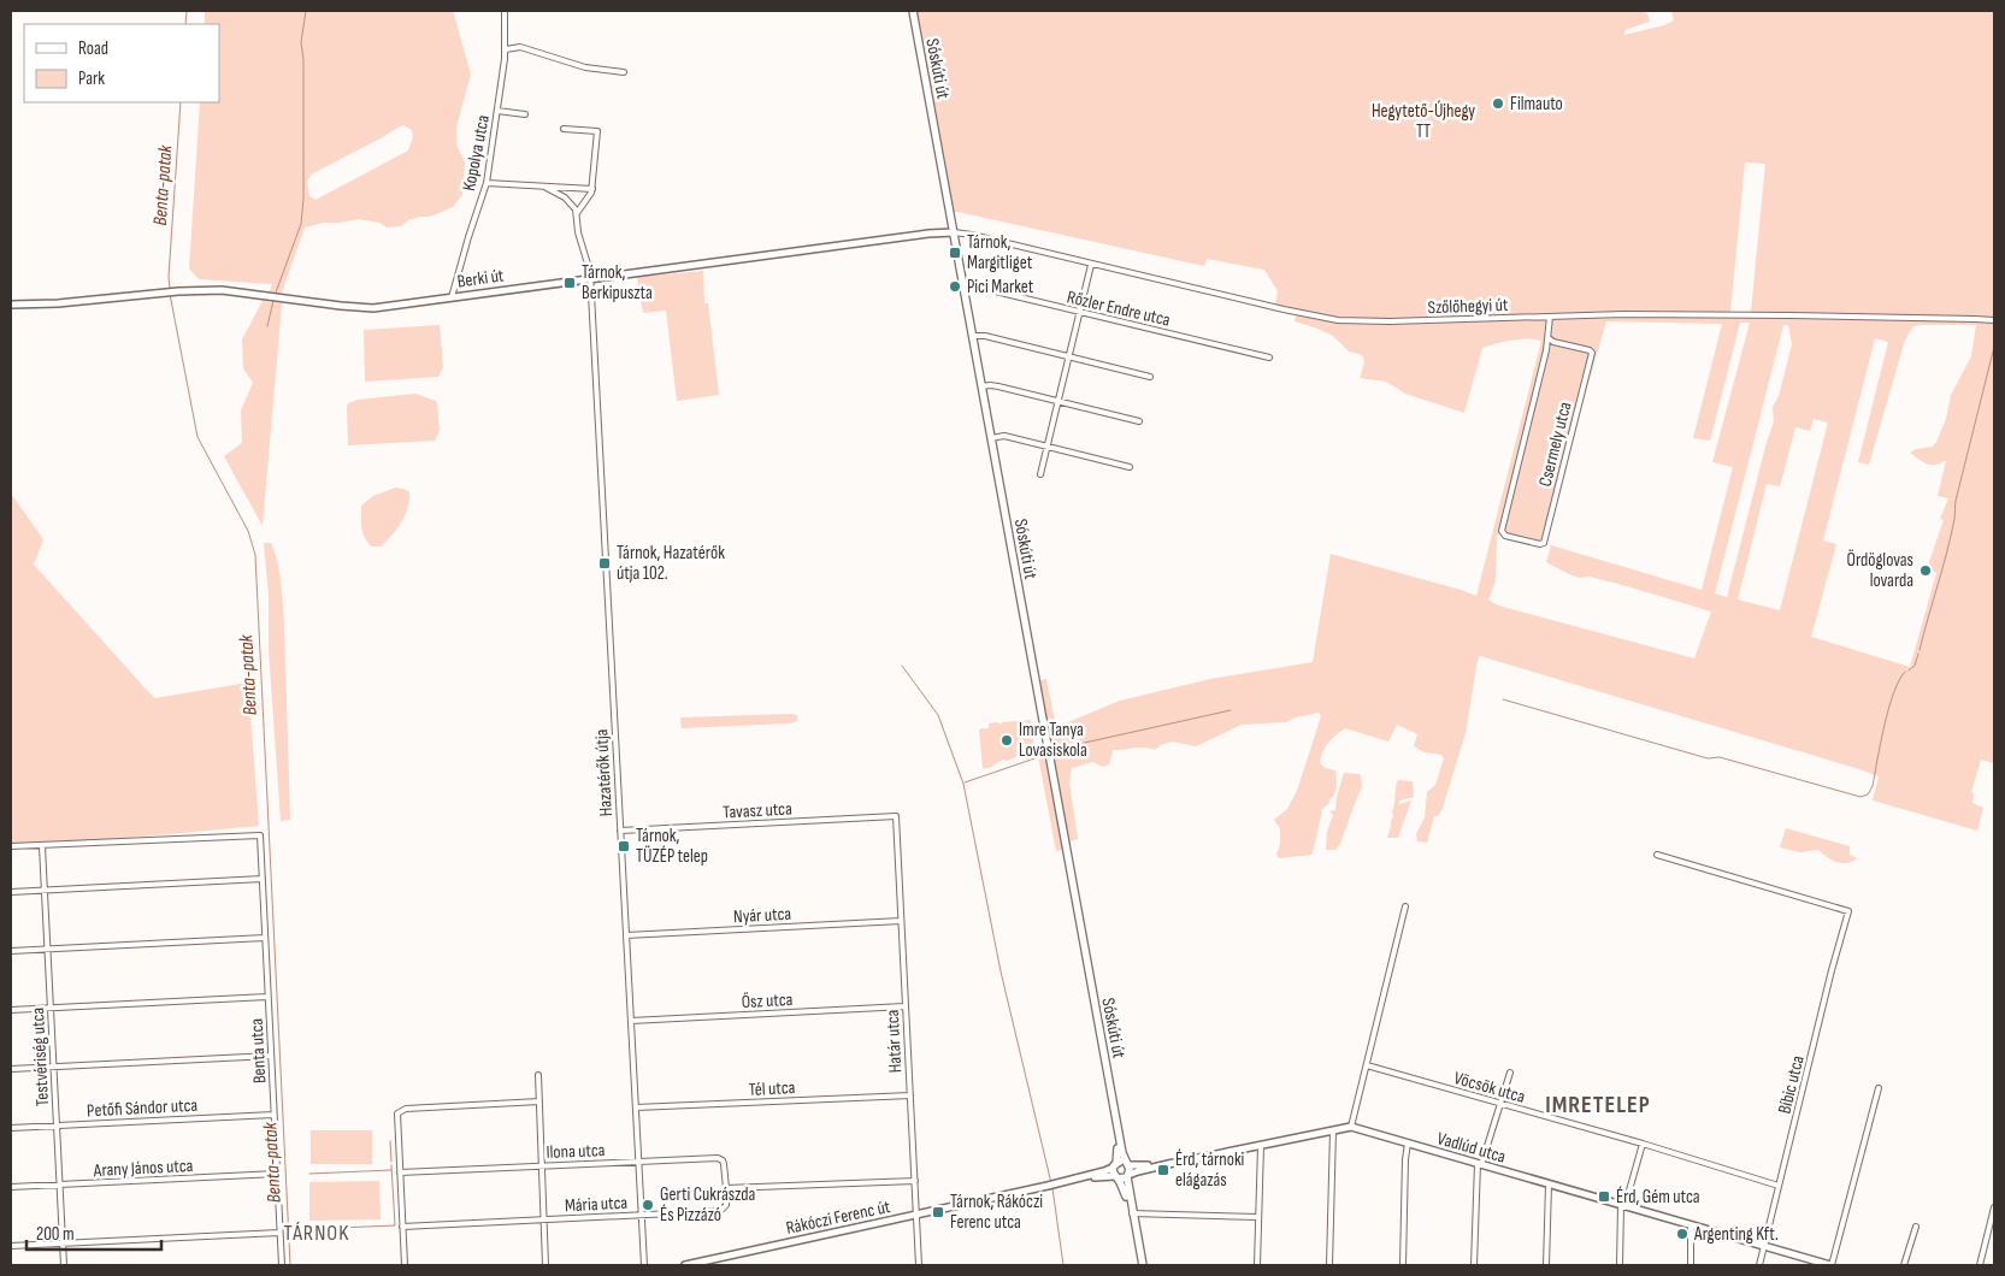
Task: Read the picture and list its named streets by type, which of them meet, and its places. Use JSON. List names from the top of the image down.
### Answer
{
  "streets": {
    "main road": ["Sóskúti út"],
    "street": [
      "Kopolya utca",
      "Berki út",
      "Szőlőhegyi út",
      "Rőzler Endre utca",
      "Csermely utca",
      "Hazatérők útja",
      "Tavasz utca",
      "Nyár utca",
      "Ősz utca",
      "Határ utca",
      "Benta utca",
      "Testvériség utca",
      "Bíbic utca",
      "Vöcsök utca",
      "Tél utca",
      "Petőfi Sándor utca",
      "Vadlúd utca",
      "Ilona utca",
      "Arany János utca",
      "Mária utca",
      "Rákóczi Ferenc út"
    ]
  },
  "crossings": [
    ["Sóskúti út", "Berki út"],
    ["Sóskúti út", "Szőlőhegyi út"],
    ["Sóskúti út", "Rőzler Endre utca"],
    ["Sóskúti út", "Vadlúd utca"],
    ["Kopolya utca", "Berki út"],
    ["Berki út", "Szőlőhegyi út"],
    ["Berki út", "Hazatérők útja"],
    ["Hazatérők útja", "Tavasz utca"],
    ["Hazatérők útja", "Nyár utca"],
    ["Hazatérők útja", "Ősz utca"],
    ["Hazatérők útja", "Tél utca"],
    ["Hazatérők útja", "Ilona utca"],
    ["Hazatérők útja", "Mária utca"],
    ["Tavasz utca", "Határ utca"],
    ["Nyár utca", "Határ utca"],
    ["Ősz utca", "Határ utca"],
    ["Határ utca", "Tél utca"],
    ["Határ utca", "Rákóczi Ferenc út"],
    ["Benta utca", "Testvériség utca"],
    ["Benta utca", "Petőfi Sándor utca"],
    ["Benta utca", "Arany János utca"],
    ["Testvériség utca", "Petőfi Sándor utca"],
    ["Testvériség utca", "Arany János utca"],
    ["Bíbic utca", "Vöcsök utca"],
    ["Bíbic utca", "Vadlúd utca"],
    ["Ilona utca", "Mária utca"]
  ],
  "districts": ["IMRETELEP", "TÁRNOK"],
  "water": ["Benta-patak"],
  "parks": ["Hegytető-Újhegy TT"],
  "places": {
    "other": [
      "Filmauto",
      "Pici Market",
      "Ördöglovas lovarda",
      "Imre Tanya Lovasiskola",
      "Gerti Cukrászda És Pizzázó",
      "Argenting Kft."
    ],
    "transit": [
      "Tárnok, Margitliget",
      "Tárnok, Berkipuszta",
      "Tárnok, Hazatérők útja 102.",
      "Tárnok, TÜZÉP telep",
      "Érd, tárnoki elágazás",
      "Érd, Gém utca",
      "Tárnok, Rákóczi Ferenc utca"
    ]
  },
  "legend": ["Road", "Park"],
  "scale_bar": "200 m"
}
